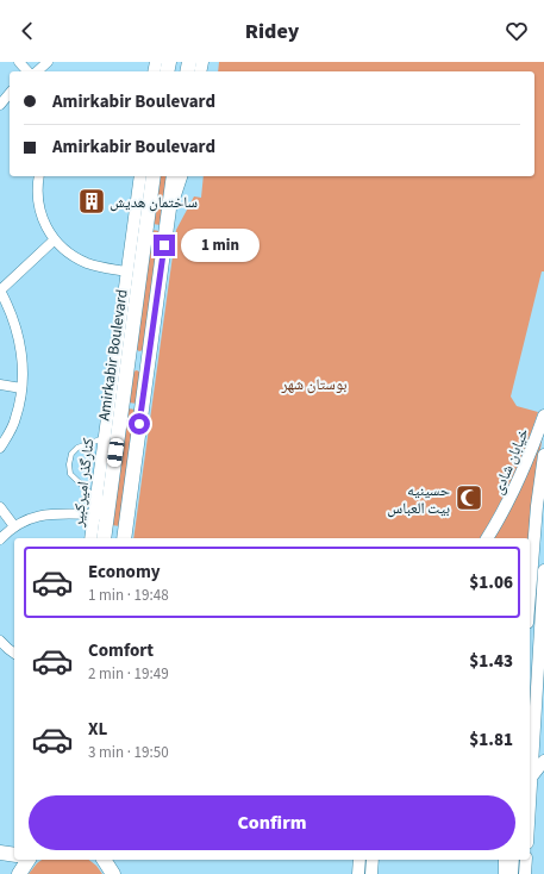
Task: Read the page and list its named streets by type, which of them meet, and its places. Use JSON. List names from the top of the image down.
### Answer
{
  "streets": {
    "main road": ["Amirkabir Boulevard"],
    "street": ["خیابان شادی", "کنارگذر امیرکبیر"]
  },
  "crossings": [
    ["Amirkabir Boulevard", "کنارگذر امیرکبیر"]
  ],
  "parks": ["بوستان شهر"],
  "places": {
    "building": ["ساختمان هدیش"],
    "mosque": ["حسینیه بیت العباس"]
  },
  "page": {
    "header": "Ridey",
    "banner": ["Amirkabir Boulevard", "Amirkabir Boulevard"],
    "bubble": "1 min",
    "list": [
      {
        "name": "Economy",
        "note": "1 min · 19:48",
        "value": "$1.06"
      },
      {
        "name": "Comfort",
        "note": "2 min · 19:49",
        "value": "$1.43"
      },
      {
        "name": "XL",
        "note": "3 min · 19:50",
        "value": "$1.81"
      }
    ],
    "buttons": "Confirm"
  }
}
